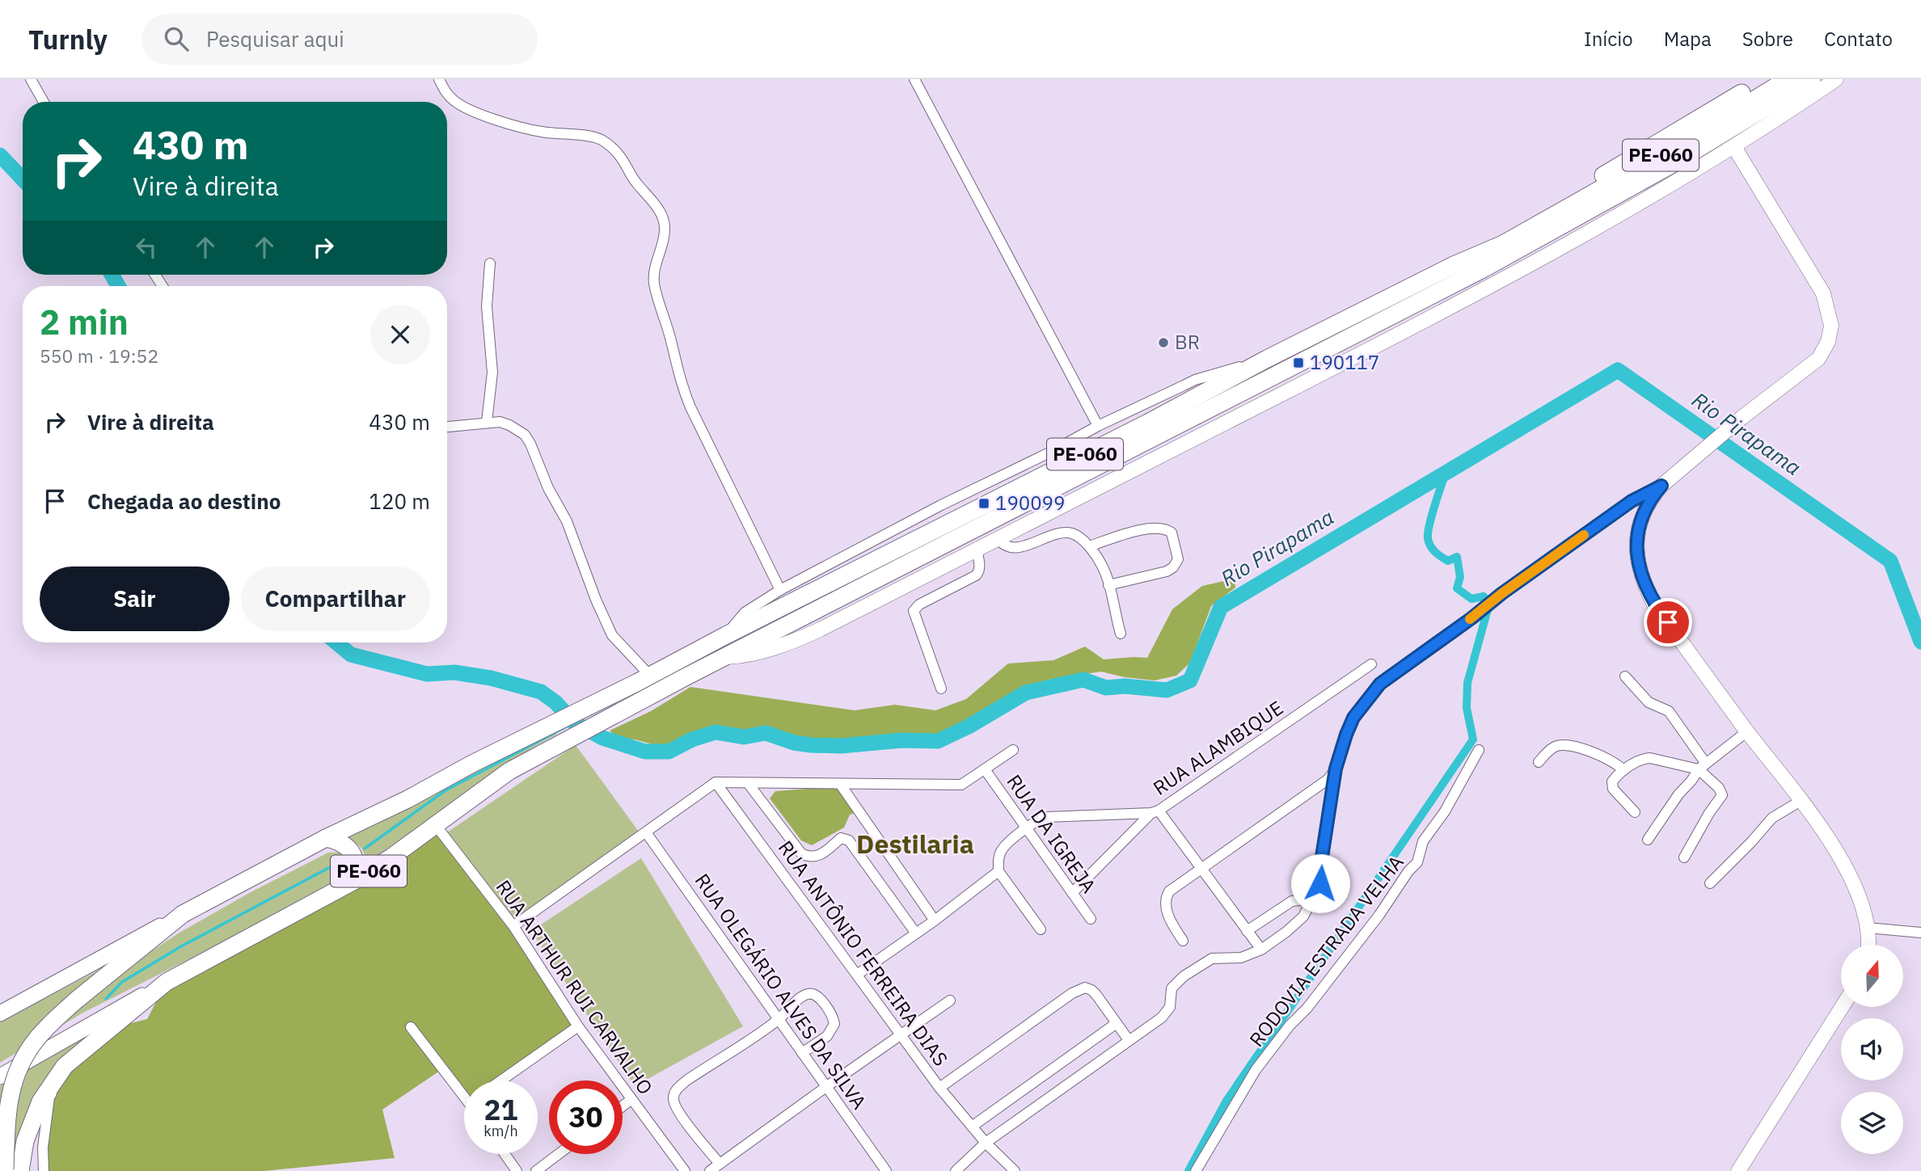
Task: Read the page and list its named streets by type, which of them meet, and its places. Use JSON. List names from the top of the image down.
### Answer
{
  "streets": {
    "highway": ["PE-060"],
    "street": [
      "RUA ALAMBIQUE",
      "RUA DA IGREJA",
      "RODOVIA ESTRADA VELHA",
      "RUA ANTÔNIO FERREIRA DIAS",
      "RUA ARTHUR RUI CARVALHO",
      "RUA OLEGÁRIO ALVES DA SILVA"
    ]
  },
  "crossings": [
    ["PE-060", "RUA ARTHUR RUI CARVALHO"],
    ["RUA ALAMBIQUE", "RUA DA IGREJA"]
  ],
  "districts": ["Destilaria"],
  "water": ["Rio Pirapama"],
  "places": {
    "other": ["BR"],
    "transit": ["190117", "190099"]
  },
  "north": "top",
  "page": {
    "header": "Turnly",
    "search": "Pesquisar aqui",
    "nav": [
      "Início",
      "Mapa",
      "Sobre",
      "Contato"
    ],
    "turn": ["430 m", "Vire à direita"],
    "heading": ["2 min", "550 m · 19:52"],
    "list": [
      {
        "name": "Vire à direita",
        "value": "430 m"
      },
      {
        "name": "Chegada ao destino",
        "value": "120 m"
      }
    ],
    "buttons": ["Sair", "Compartilhar"],
    "speed": "21 km/h",
    "limit": "30"
  }
}
